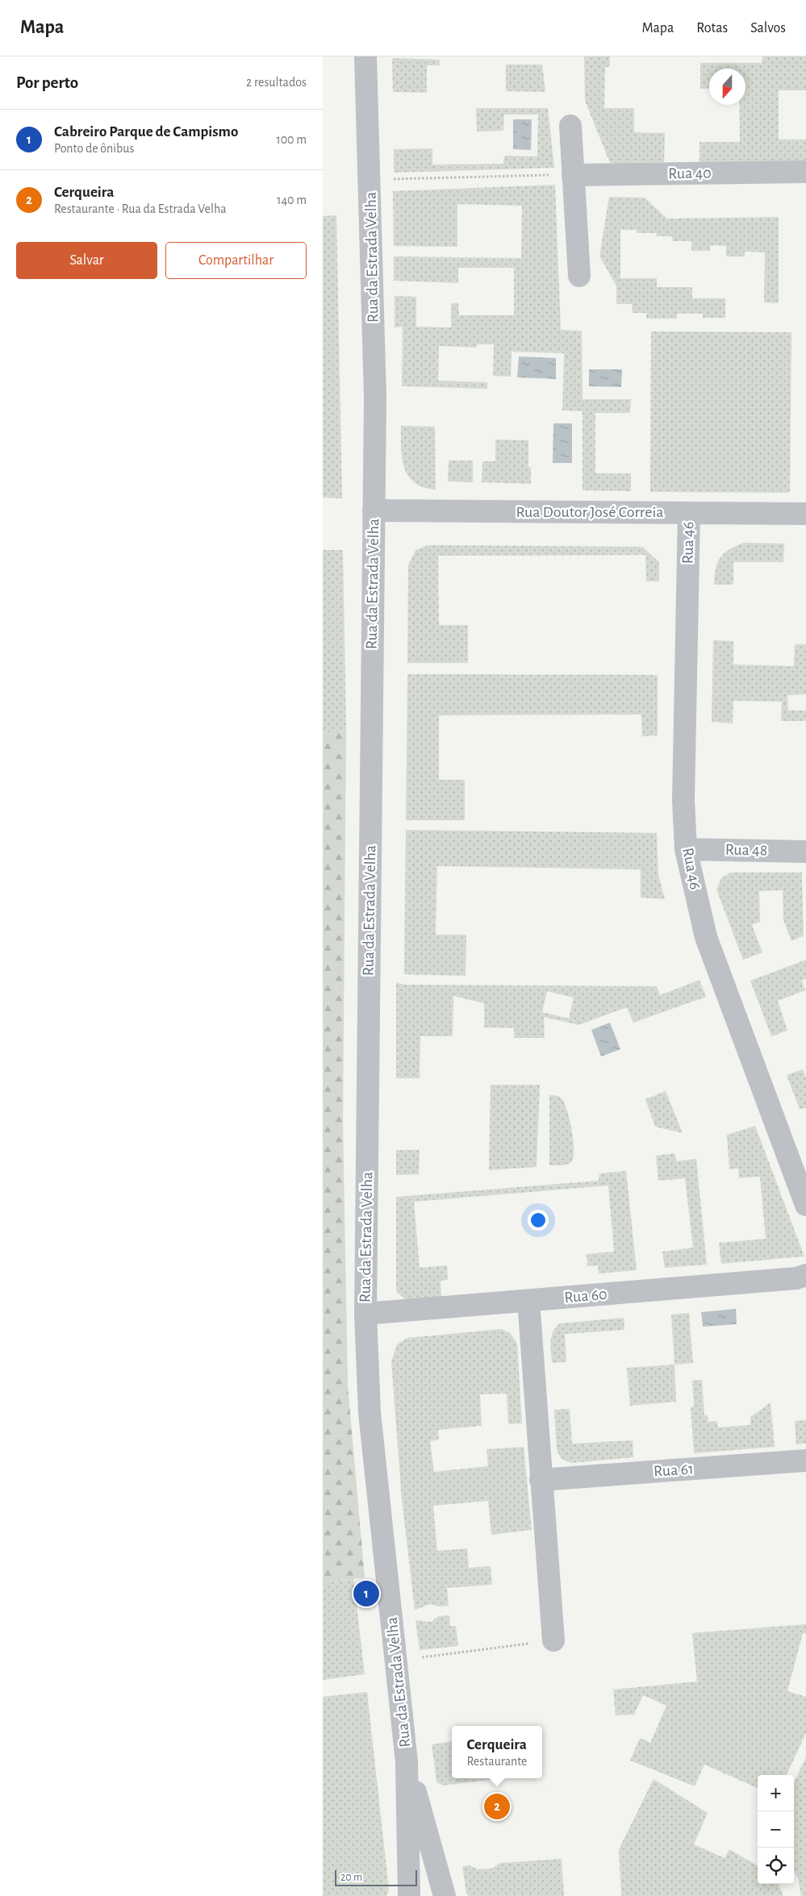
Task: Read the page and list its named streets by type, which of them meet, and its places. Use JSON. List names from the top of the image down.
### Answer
{
  "streets": {
    "street": [
      "Rua 40",
      "Rua da Estrada Velha",
      "Rua Doutor José Correia",
      "Rua 46",
      "Rua 48",
      "Rua 60",
      "Rua 61"
    ]
  },
  "crossings": [
    ["Rua da Estrada Velha", "Rua Doutor José Correia"],
    ["Rua da Estrada Velha", "Rua 60"],
    ["Rua Doutor José Correia", "Rua 46"],
    ["Rua 46", "Rua 48"]
  ],
  "scale_bar": "20 m",
  "north": "bottom",
  "page": {
    "header": "Mapa",
    "nav": ["Mapa", "Rotas", "Salvos"],
    "heading": ["Por perto", "2 resultados"],
    "list": [
      {
        "mark": "1",
        "name": "Cabreiro Parque de Campismo",
        "note": "Ponto de ônibus",
        "value": "100 m"
      },
      {
        "mark": "2",
        "name": "Cerqueira",
        "note": "Restaurante · Rua da Estrada Velha",
        "value": "140 m"
      }
    ],
    "buttons": ["Salvar", "Compartilhar"],
    "pins": ["1", "2"],
    "popup": ["Cerqueira", "Restaurante"],
    "map_buttons": ["+", "−"],
    "scale": "20 m"
  }
}
